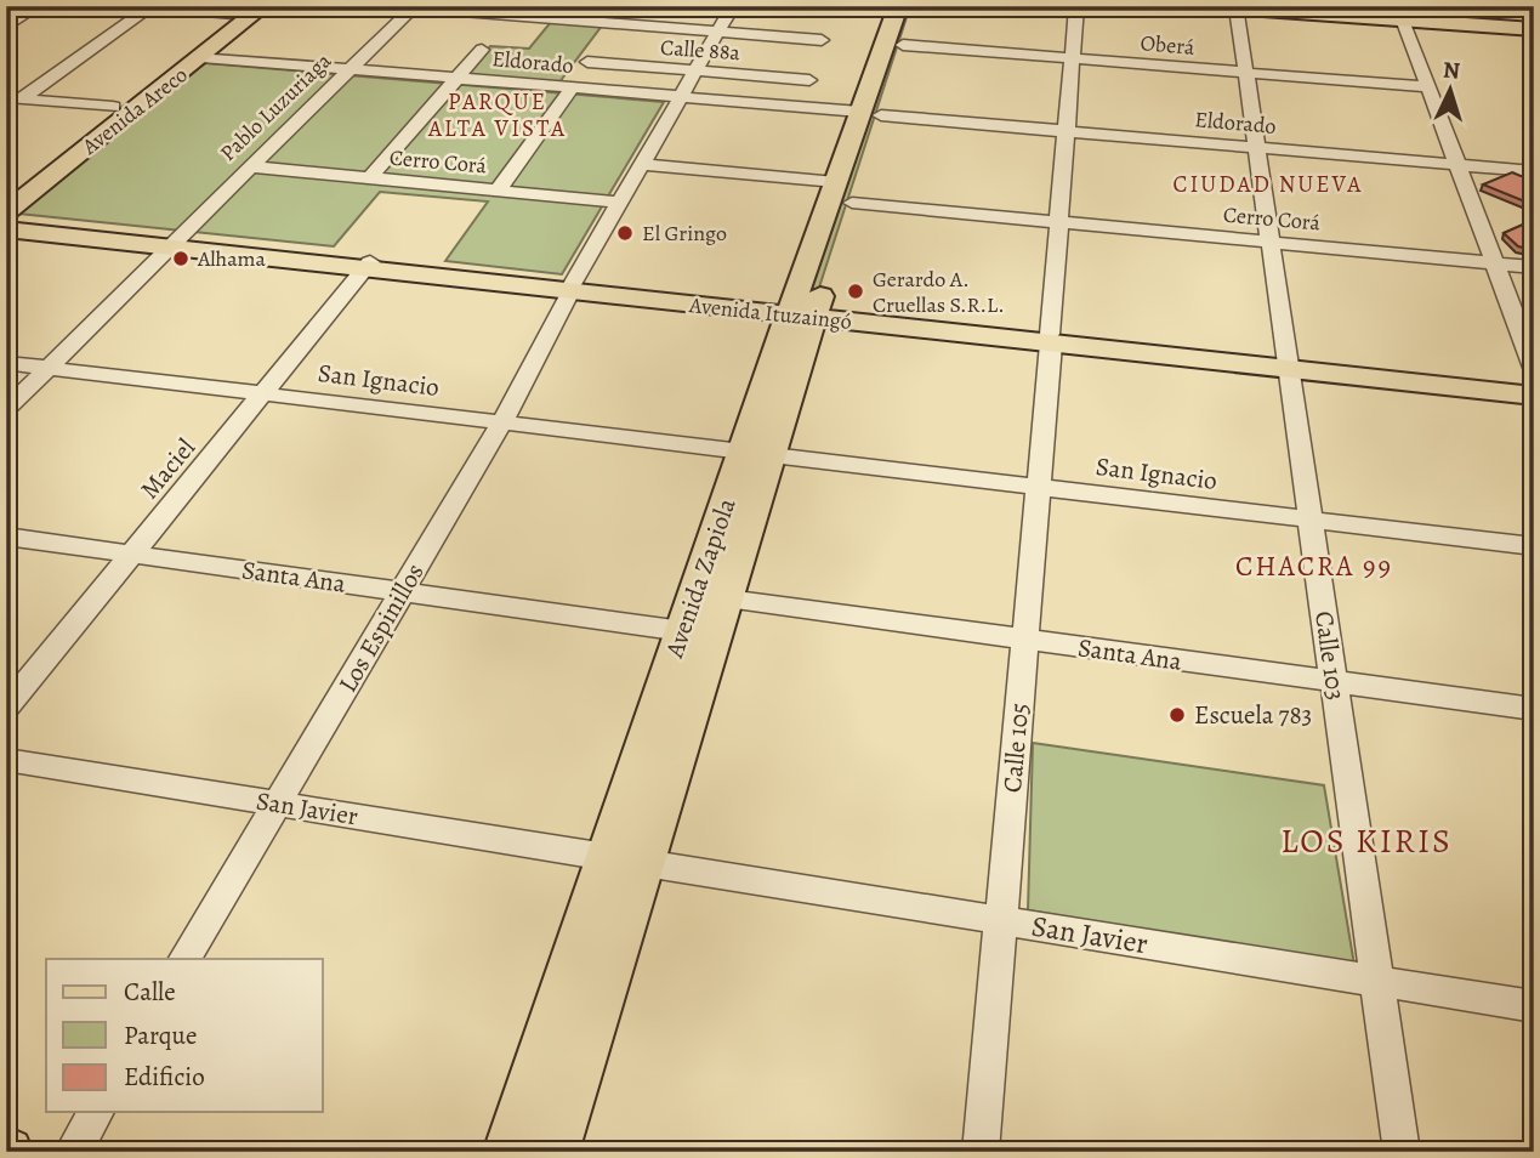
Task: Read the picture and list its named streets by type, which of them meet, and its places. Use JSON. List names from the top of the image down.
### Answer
{
  "streets": {
    "main road": ["Avenida Areco", "Avenida Ituzaingó", "Avenida Zapiola"],
    "street": [
      "Oberá",
      "Calle 88a",
      "Eldorado",
      "Pablo Luzuriaga",
      "Cerro Corá",
      "San Ignacio",
      "Maciel",
      "Santa Ana",
      "Los Espinillos",
      "Calle 103",
      "Calle 105",
      "San Javier"
    ]
  },
  "crossings": [
    ["Oberá", "Avenida Zapiola"],
    ["Oberá", "Calle 103"],
    ["Oberá", "Calle 105"],
    ["Calle 88a", "Los Espinillos"],
    ["Eldorado", "Pablo Luzuriaga"],
    ["Eldorado", "Avenida Areco"],
    ["Eldorado", "Avenida Zapiola"],
    ["Eldorado", "Los Espinillos"],
    ["Eldorado", "Calle 103"],
    ["Eldorado", "Calle 105"],
    ["Pablo Luzuriaga", "Cerro Corá"],
    ["Pablo Luzuriaga", "Avenida Ituzaingó"],
    ["Pablo Luzuriaga", "San Ignacio"],
    ["Cerro Corá", "Avenida Zapiola"],
    ["Cerro Corá", "Los Espinillos"],
    ["Cerro Corá", "Calle 103"],
    ["Cerro Corá", "Calle 105"],
    ["Avenida Ituzaingó", "Maciel"],
    ["Avenida Ituzaingó", "Avenida Zapiola"],
    ["Avenida Ituzaingó", "Los Espinillos"],
    ["Avenida Ituzaingó", "Calle 103"],
    ["Avenida Ituzaingó", "Calle 105"],
    ["San Ignacio", "Maciel"],
    ["San Ignacio", "Avenida Zapiola"],
    ["San Ignacio", "Los Espinillos"],
    ["San Ignacio", "Calle 103"],
    ["San Ignacio", "Calle 105"],
    ["Maciel", "Santa Ana"],
    ["Santa Ana", "Avenida Zapiola"],
    ["Santa Ana", "Los Espinillos"],
    ["Santa Ana", "Calle 103"],
    ["Santa Ana", "Calle 105"],
    ["Avenida Zapiola", "San Javier"],
    ["Los Espinillos", "San Javier"],
    ["Calle 103", "San Javier"],
    ["Calle 105", "San Javier"]
  ],
  "districts": [
    "PARQUE ALTA VISTA",
    "CIUDAD NUEVA",
    "CHACRA 99",
    "LOS KIRIS"
  ],
  "places": [
    "El Gringo",
    "Alhama",
    "Gerardo A. Cruellas S.R.L.",
    "Escuela 783"
  ],
  "legend": ["Calle", "Parque", "Edificio"],
  "north": "top"
}
